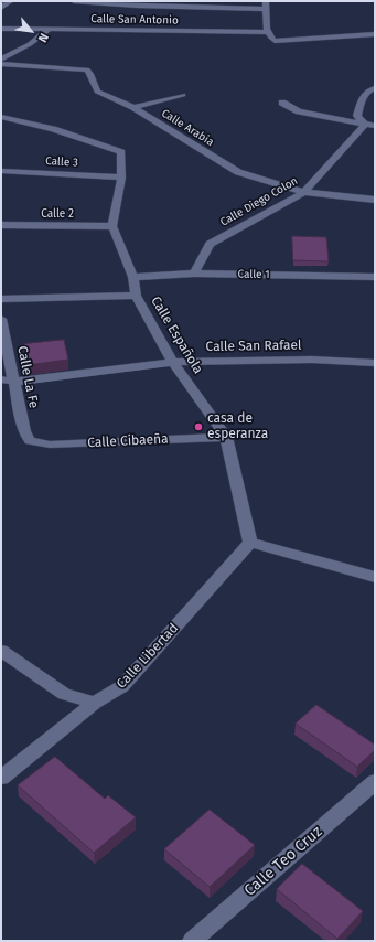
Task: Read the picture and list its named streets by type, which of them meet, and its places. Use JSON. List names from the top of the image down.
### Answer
{
  "streets": {
    "street": [
      "Calle San Antonio",
      "Calle Arabia",
      "Calle 3",
      "Calle Diego Colon",
      "Calle 2",
      "Calle 1",
      "Calle Española",
      "Calle San Rafael",
      "Calle La Fe",
      "Calle Cibaeña",
      "Calle Libertad",
      "Calle Teo Cruz"
    ]
  },
  "crossings": [
    ["Calle Arabia", "Calle Diego Colon"],
    ["Calle Diego Colon", "Calle 1"],
    ["Calle 2", "Calle Española"],
    ["Calle 1", "Calle Española"],
    ["Calle Española", "Calle San Rafael"],
    ["Calle Española", "Calle Cibaeña"],
    ["Calle Española", "Calle Libertad"],
    ["Calle San Rafael", "Calle La Fe"],
    ["Calle La Fe", "Calle Cibaeña"]
  ],
  "places": ["casa de esperanza"],
  "north": "bottom right"
}
